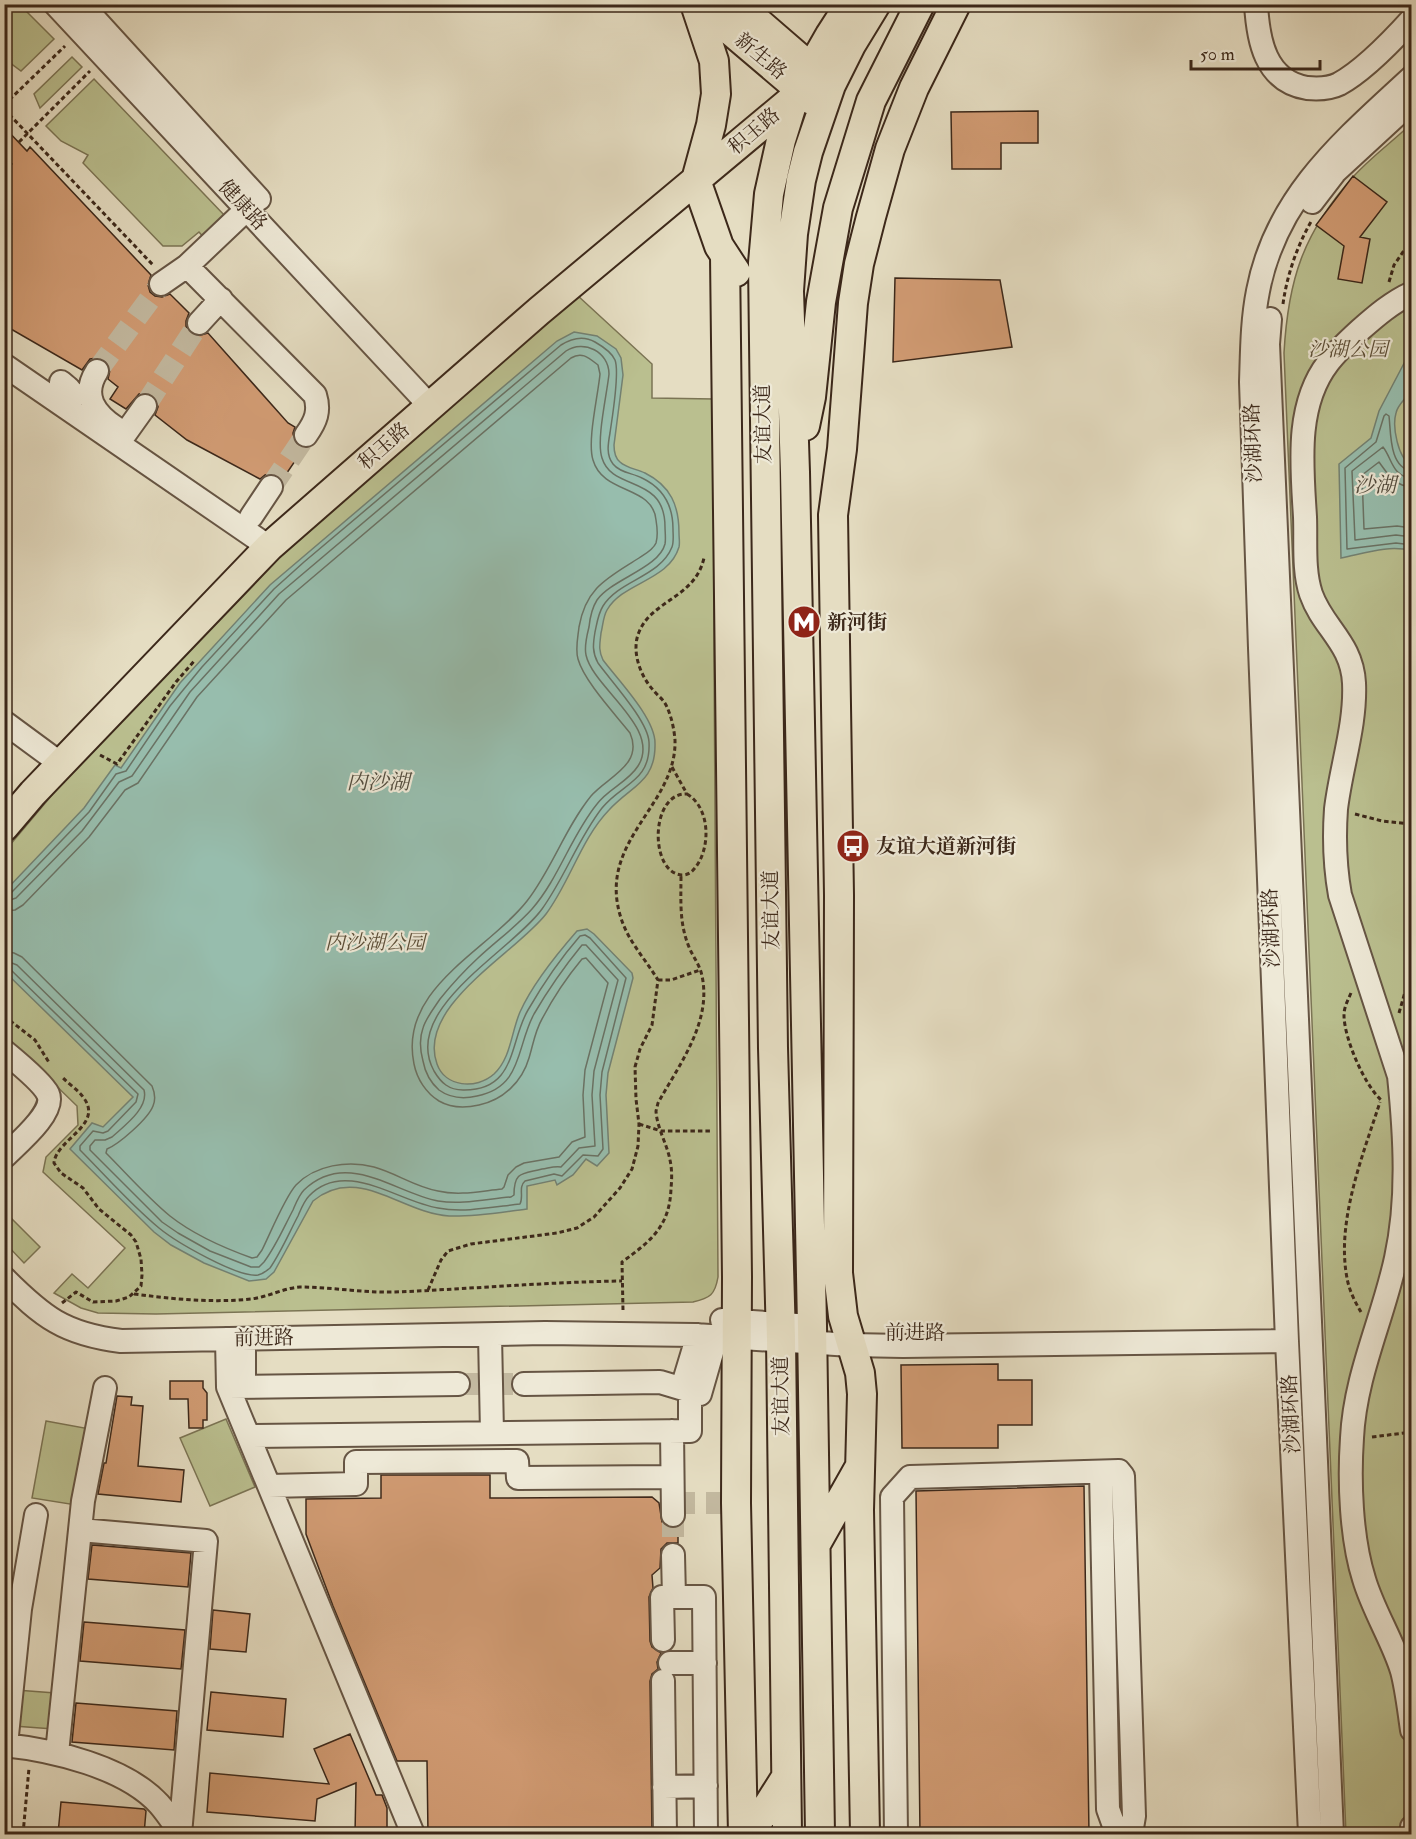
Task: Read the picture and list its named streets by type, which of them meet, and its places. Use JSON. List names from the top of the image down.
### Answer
{
  "streets": {
    "main road": ["新生路", "积玉路", "友谊大道"],
    "street": ["健康路", "沙湖环路", "前进路"]
  },
  "crossings": [
    ["新生路", "积玉路"],
    ["新生路", "友谊大道"],
    ["积玉路", "健康路"],
    ["积玉路", "友谊大道"],
    ["友谊大道", "前进路"],
    ["沙湖环路", "前进路"]
  ],
  "water": ["沙湖", "内沙湖"],
  "parks": ["沙湖公园", "内沙湖公园"],
  "places": {
    "metro station": ["新河街"],
    "bus stop": ["友谊大道新河街"]
  },
  "scale_bar": "50 m"
}
